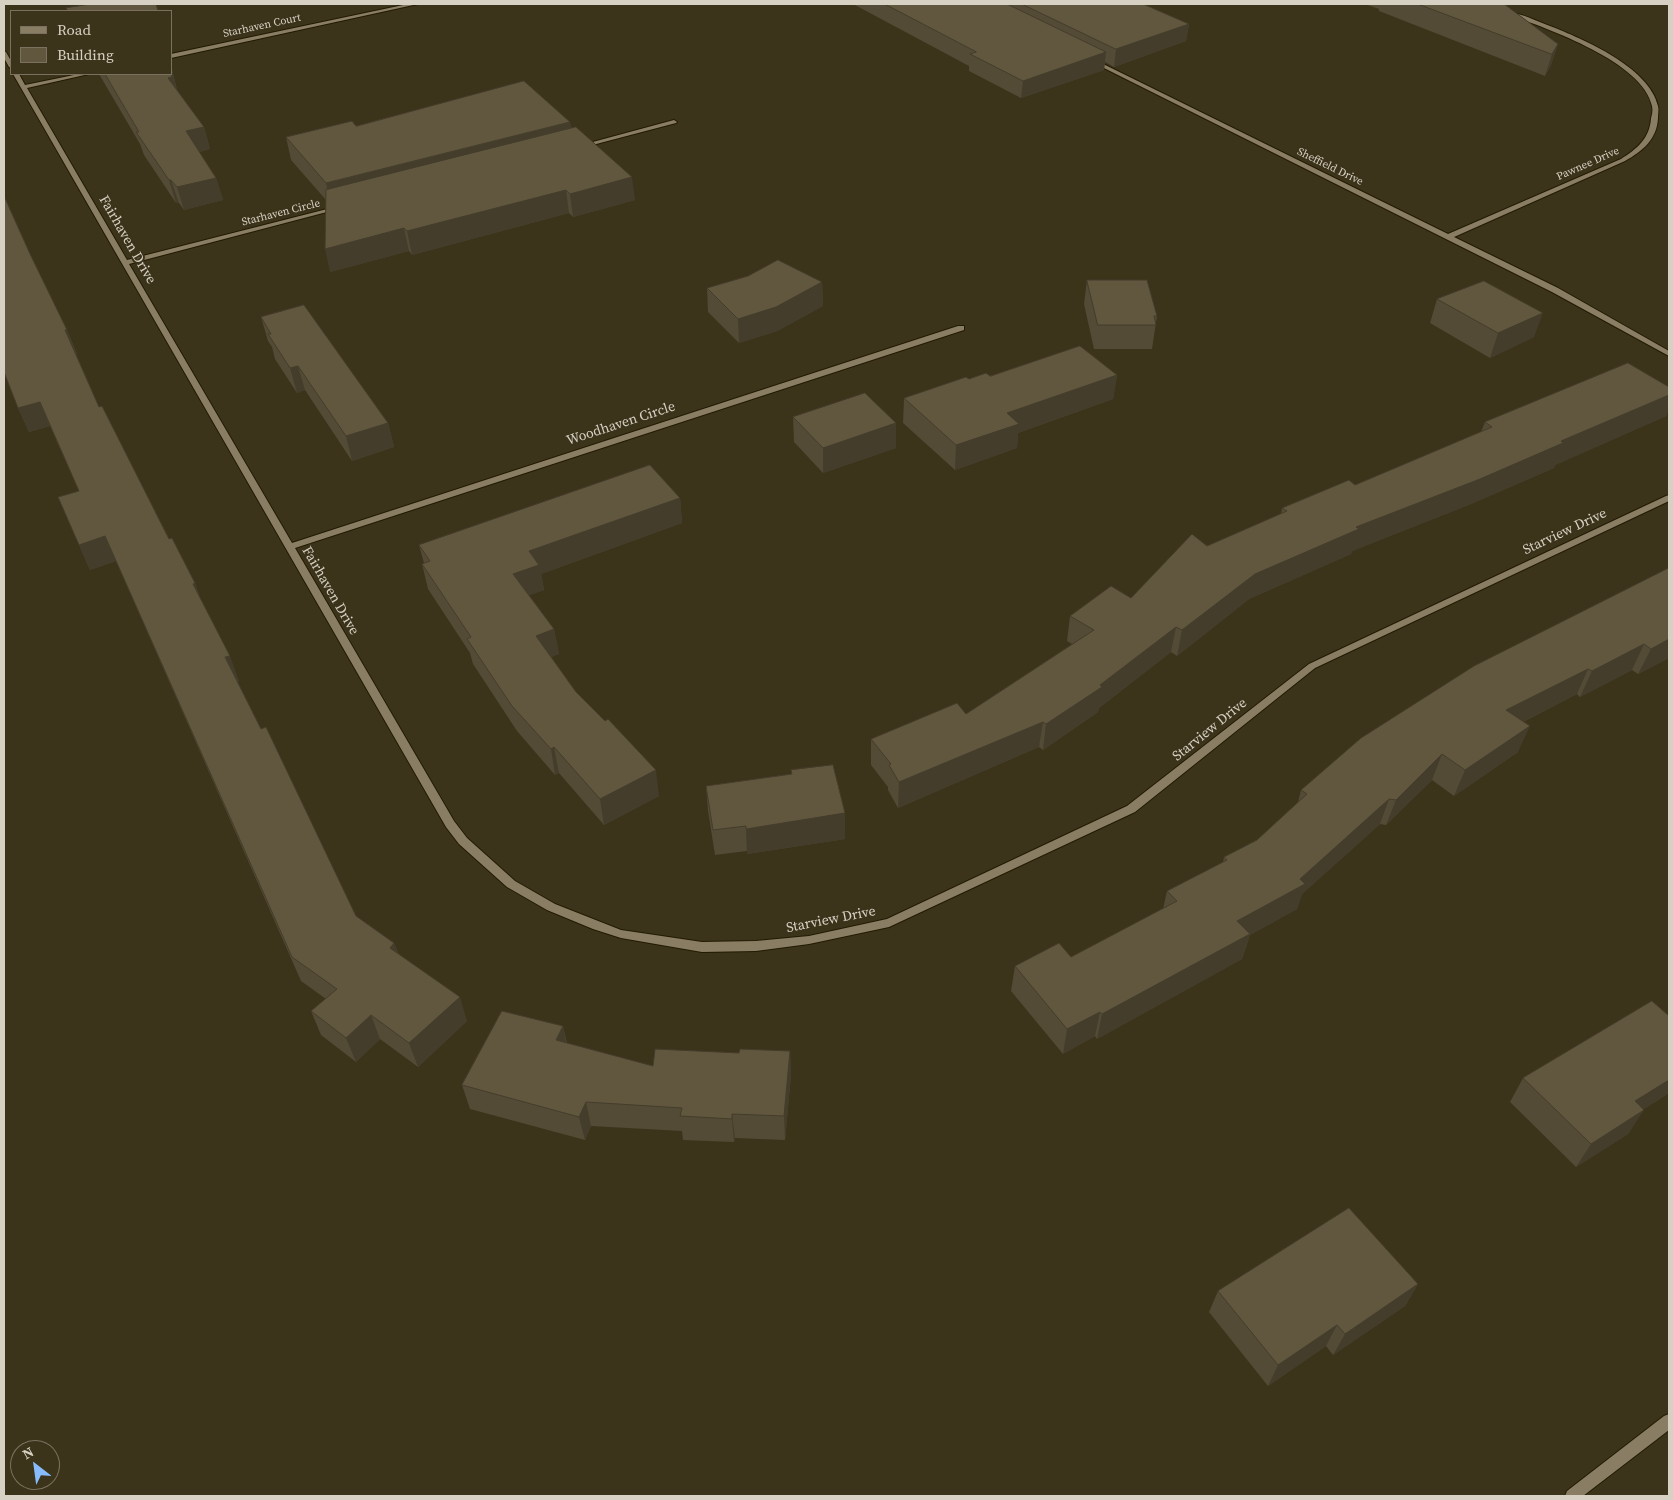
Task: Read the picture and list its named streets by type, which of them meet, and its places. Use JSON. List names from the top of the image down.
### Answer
{
  "streets": {
    "street": [
      "Starhaven Court",
      "Pawnee Drive",
      "Sheffield Drive",
      "Starhaven Circle",
      "Fairhaven Drive",
      "Woodhaven Circle",
      "Starview Drive"
    ]
  },
  "crossings": [
    ["Pawnee Drive", "Sheffield Drive"],
    ["Starhaven Circle", "Fairhaven Drive"],
    ["Fairhaven Drive", "Woodhaven Circle"],
    ["Fairhaven Drive", "Starview Drive"]
  ],
  "legend": ["Road", "Building"],
  "north": "top left"
}
